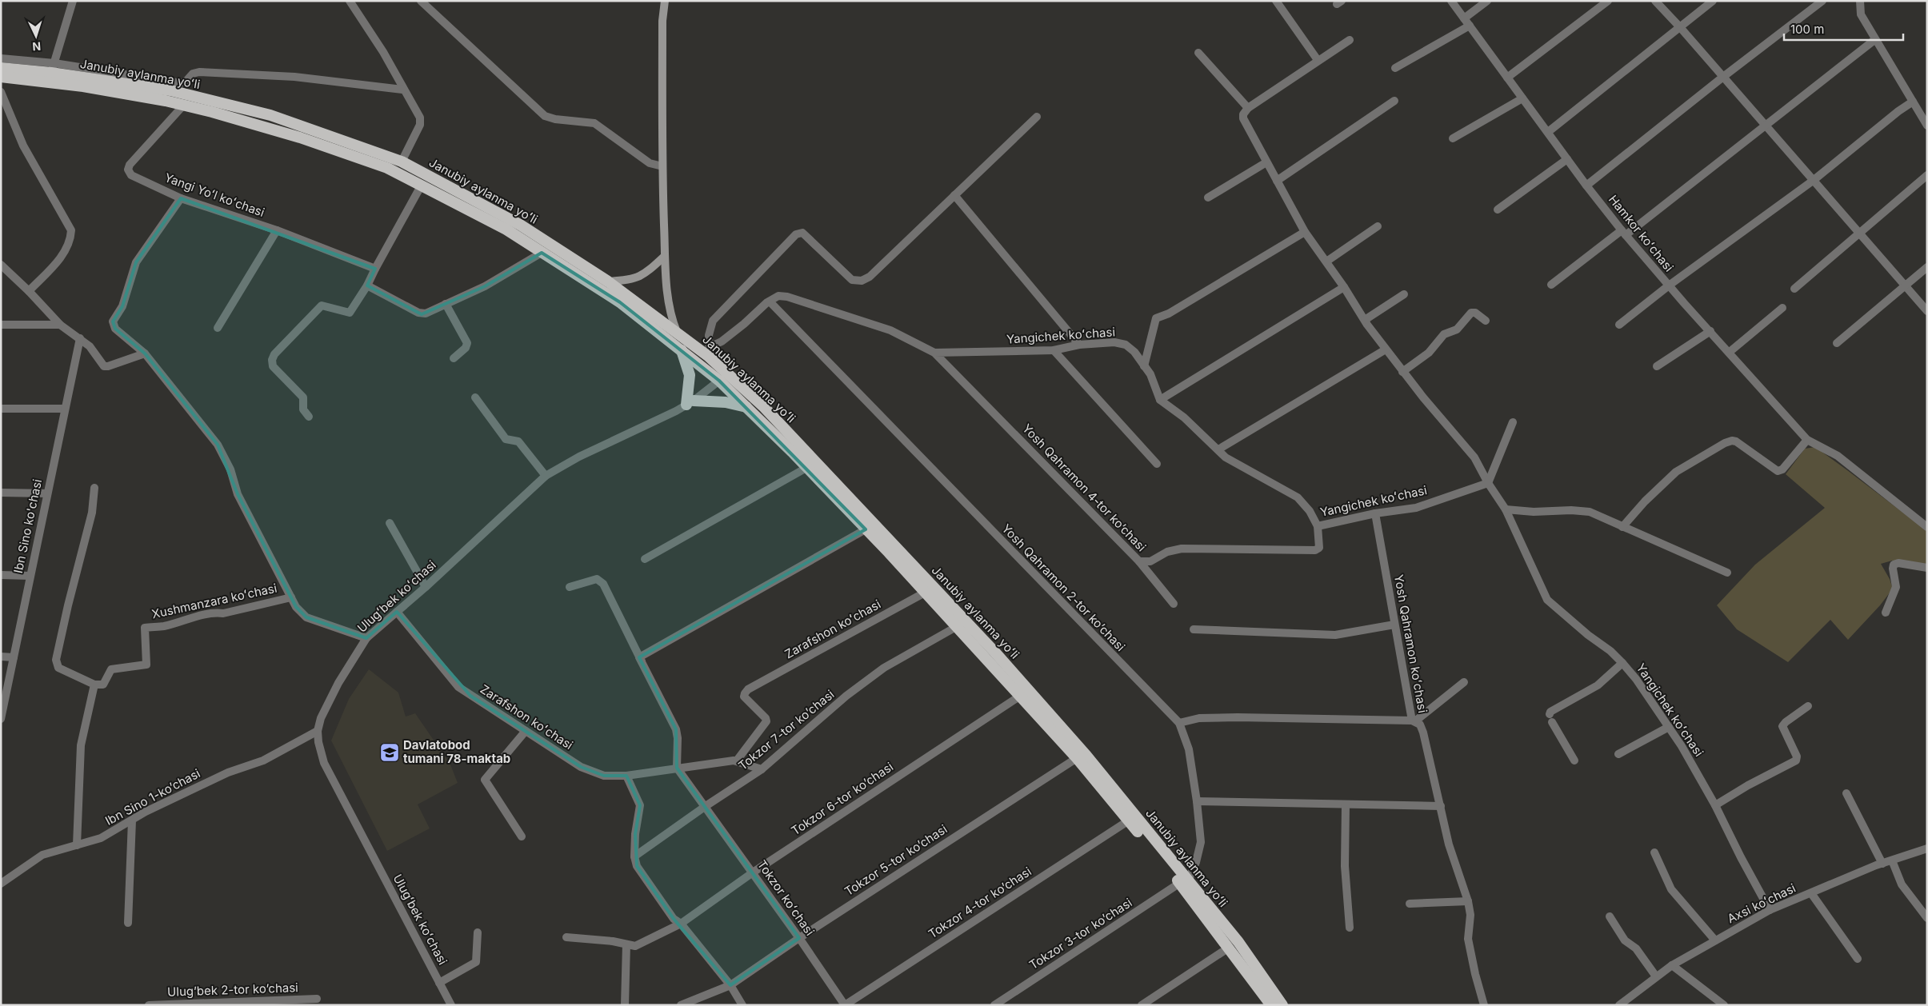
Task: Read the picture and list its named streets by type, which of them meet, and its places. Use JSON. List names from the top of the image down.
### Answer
{
  "streets": {
    "highway": ["Janubiy aylanma yoʻli"],
    "street": [
      "Yangi Yoʻl koʻchasi",
      "Hamkor koʻchasi",
      "Yangichek koʻchasi",
      "Yosh Qahramon 4-tor koʼchasi",
      "Ibn Sino ko'chasi",
      "Yosh Qahramon 2-tor koʼchasi",
      "Ulugʻbek koʻchasi",
      "Xushmanzara koʻchasi",
      "Zarafshon koʻchasi",
      "Yosh Qahramon koʻchasi",
      "Tokzor 7-tor koʼchasi",
      "Ibn Sino 1-koʼchasi",
      "Tokzor 6-tor koʼchasi",
      "Tokzor 5-tor koʼchasi",
      "Tokzor koʻchasi",
      "Tokzor 4-tor koʼchasi",
      "Axsi koʻchasi",
      "Tokzor 3-tor koʼchasi",
      "Ulugʼbek 2-tor koʼchasi"
    ]
  },
  "crossings": [
    ["Janubiy aylanma yoʻli", "Yangi Yoʻl koʻchasi"],
    ["Janubiy aylanma yoʻli", "Ulugʻbek koʻchasi"],
    ["Janubiy aylanma yoʻli", "Zarafshon koʻchasi"],
    ["Janubiy aylanma yoʻli", "Tokzor 7-tor koʼchasi"],
    ["Janubiy aylanma yoʻli", "Tokzor 6-tor koʼchasi"],
    ["Janubiy aylanma yoʻli", "Tokzor 5-tor koʼchasi"],
    ["Janubiy aylanma yoʻli", "Tokzor 4-tor koʼchasi"],
    ["Janubiy aylanma yoʻli", "Tokzor 3-tor koʼchasi"],
    ["Yangi Yoʻl koʻchasi", "Xushmanzara koʻchasi"],
    ["Yangichek koʻchasi", "Yosh Qahramon 4-tor koʼchasi"],
    ["Yangichek koʻchasi", "Yosh Qahramon koʻchasi"],
    ["Yangichek koʻchasi", "Axsi koʻchasi"],
    ["Ulugʻbek koʻchasi", "Xushmanzara koʻchasi"],
    ["Ulugʻbek koʻchasi", "Zarafshon koʻchasi"],
    ["Ulugʻbek koʻchasi", "Ibn Sino 1-koʼchasi"],
    ["Tokzor 7-tor koʼchasi", "Tokzor koʻchasi"],
    ["Tokzor 6-tor koʼchasi", "Tokzor koʻchasi"],
    ["Tokzor 5-tor koʼchasi", "Tokzor koʻchasi"],
    ["Tokzor koʻchasi", "Tokzor 4-tor koʼchasi"]
  ],
  "places": {
    "school or university": ["Davlatobod tumani 78-maktab"]
  },
  "scale_bar": "100 m",
  "north": "bottom"
}
